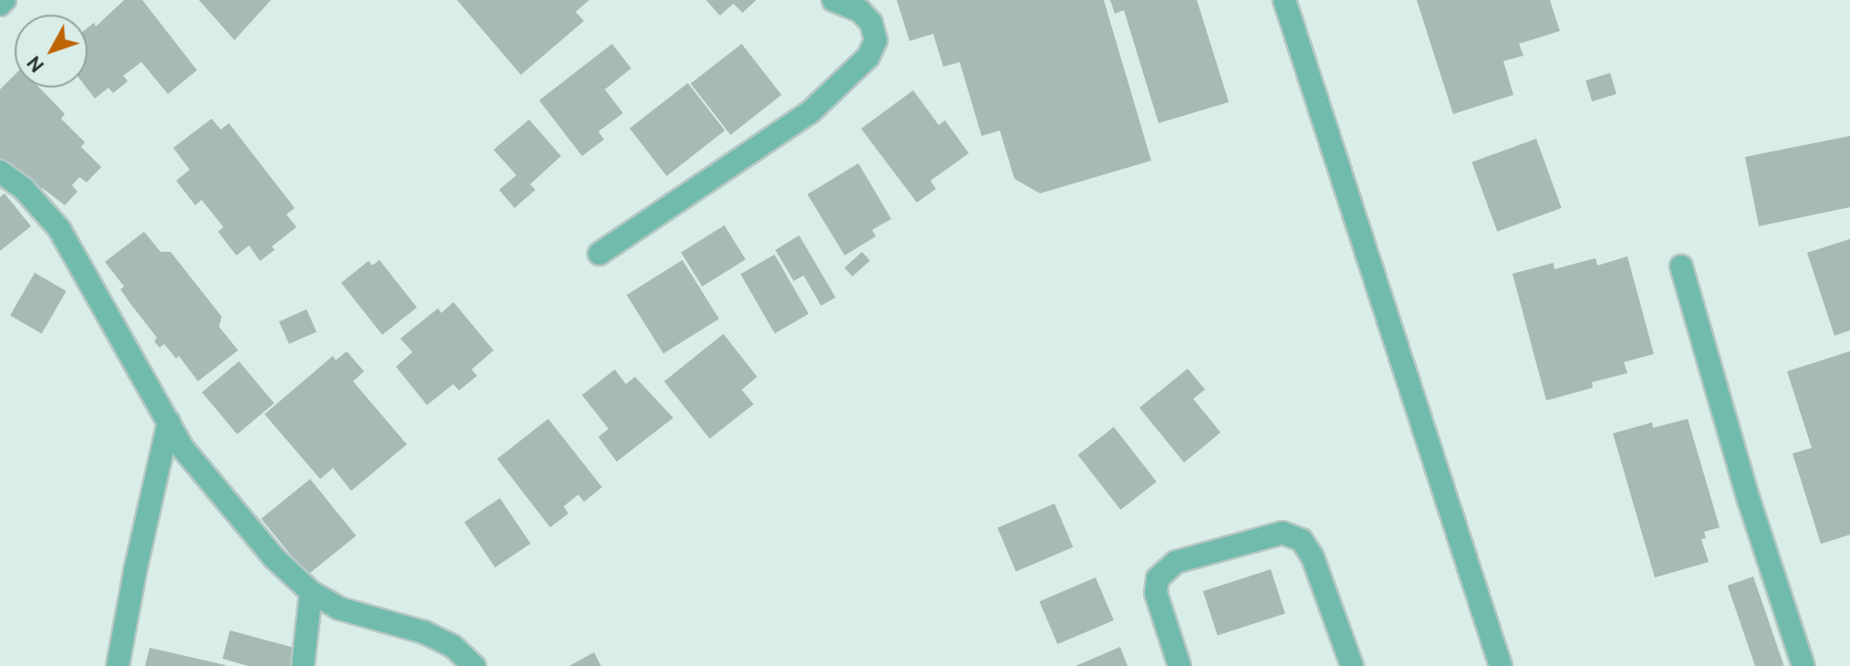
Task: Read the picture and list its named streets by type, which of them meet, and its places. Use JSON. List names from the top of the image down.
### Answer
{
  "north": "bottom left"
}
